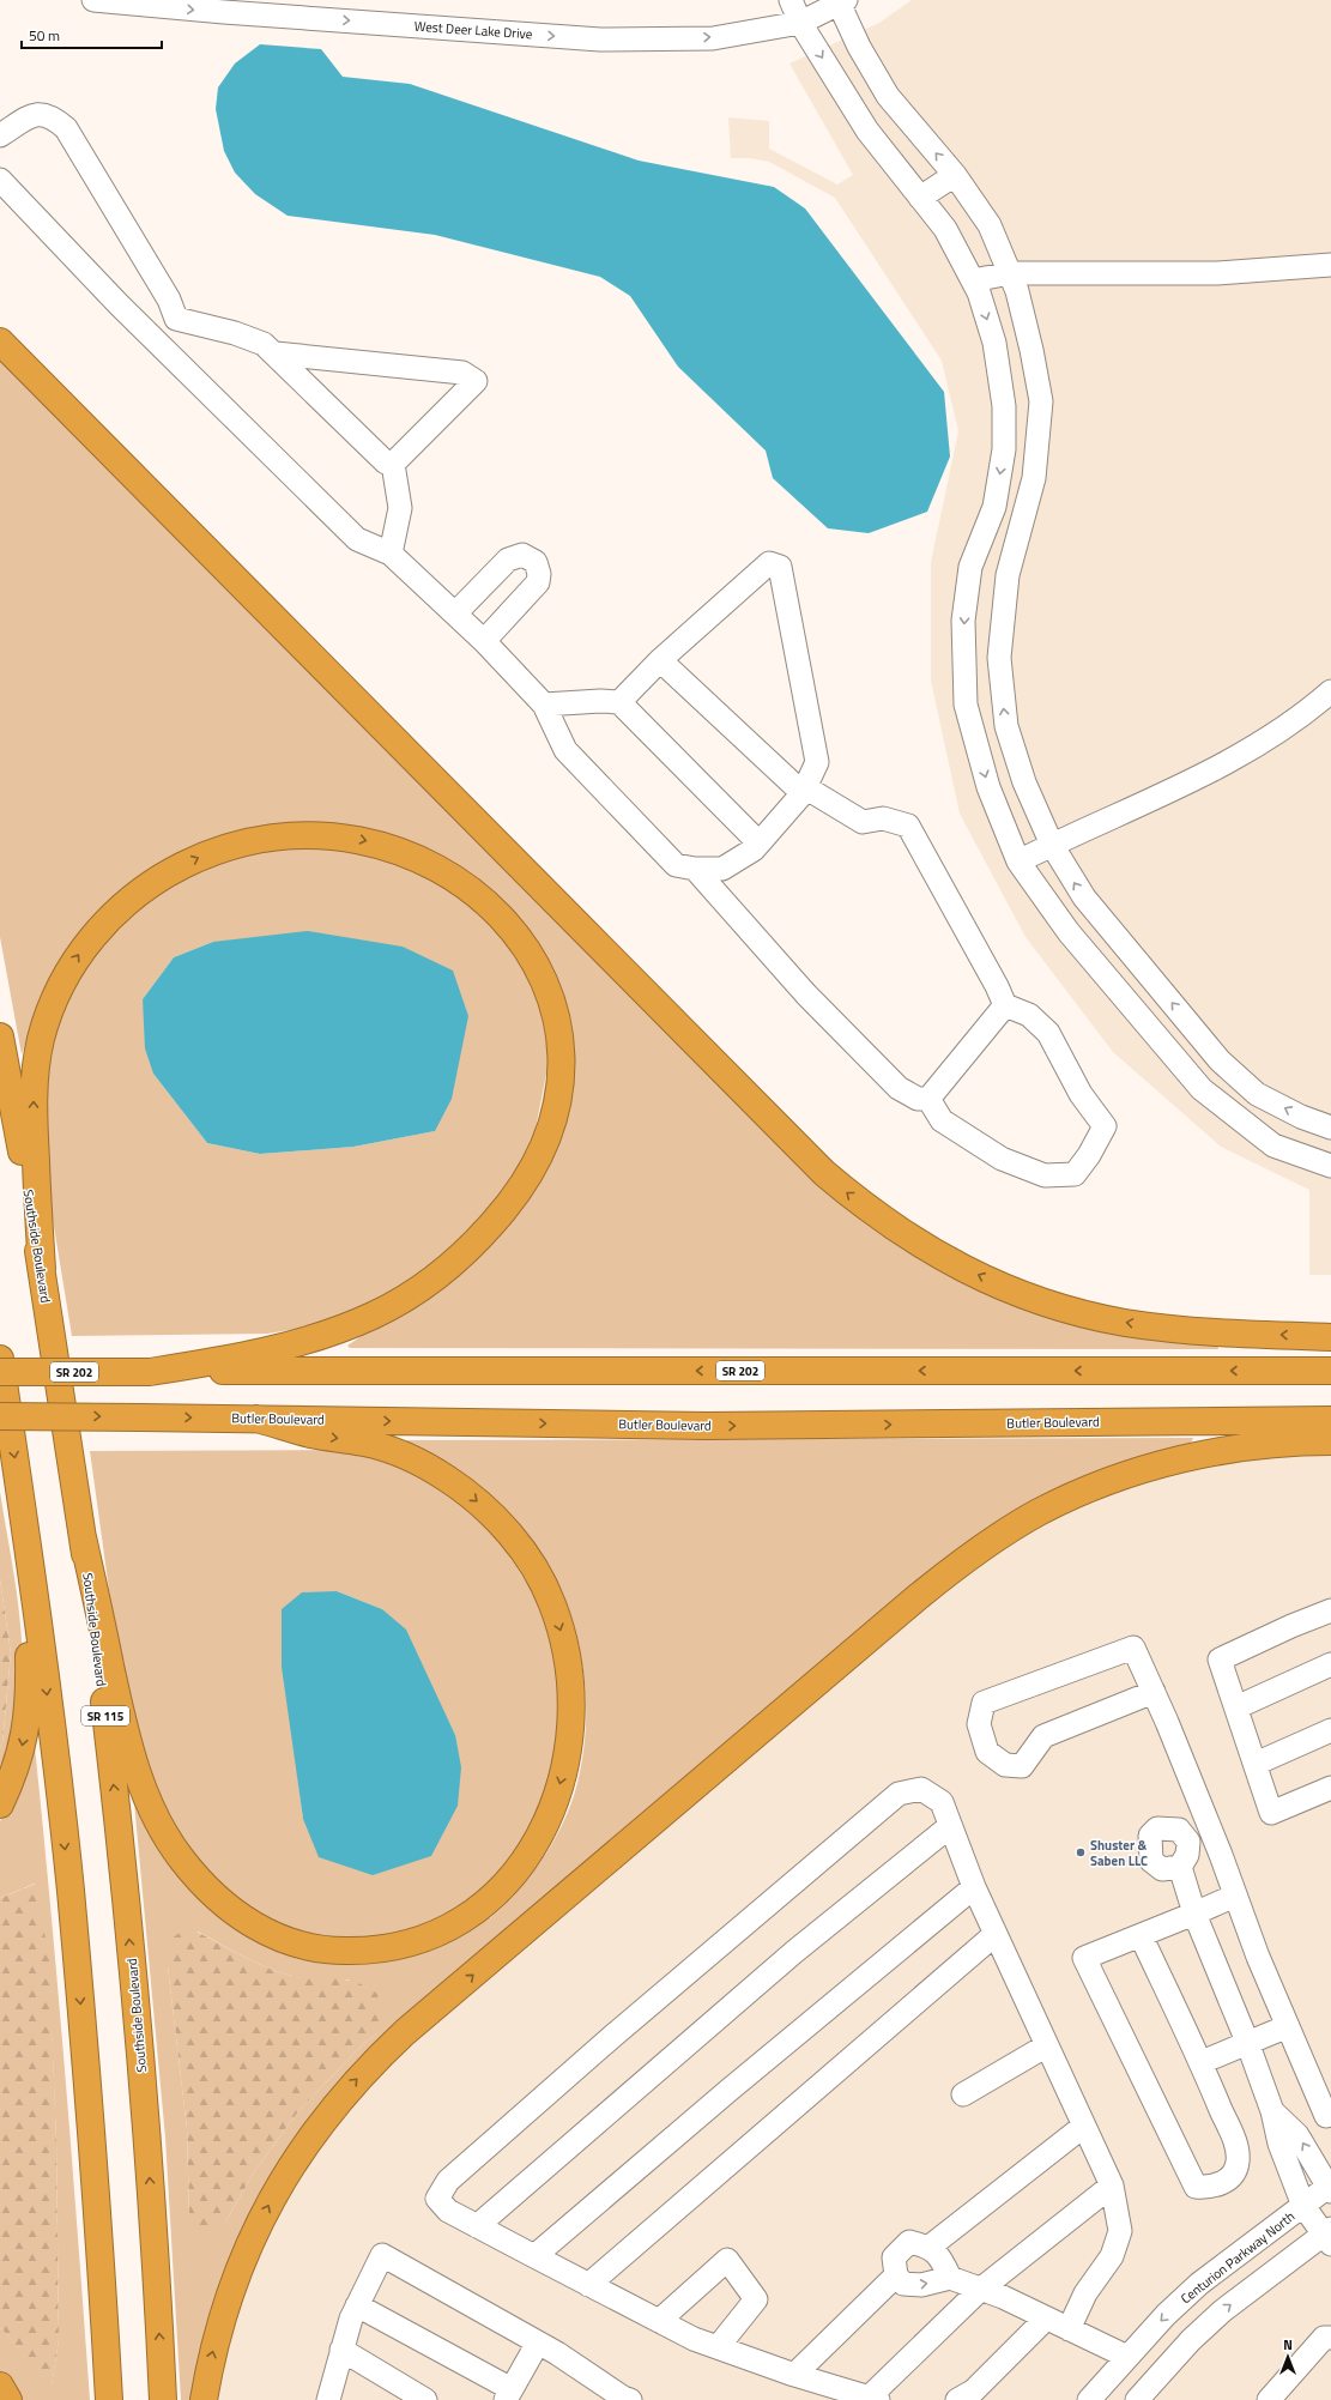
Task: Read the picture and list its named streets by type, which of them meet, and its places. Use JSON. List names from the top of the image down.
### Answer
{
  "streets": {
    "highway": [
      "Southside Boulevard",
      "SR 202",
      "Butler Boulevard",
      "SR 115"
    ],
    "street": ["West Deer Lake Drive", "Centurion Parkway North"]
  },
  "one_way": ["West Deer Lake Drive"],
  "places": ["Shuster & Saben LLC"],
  "scale_bar": "50 m",
  "north": "top"
}
